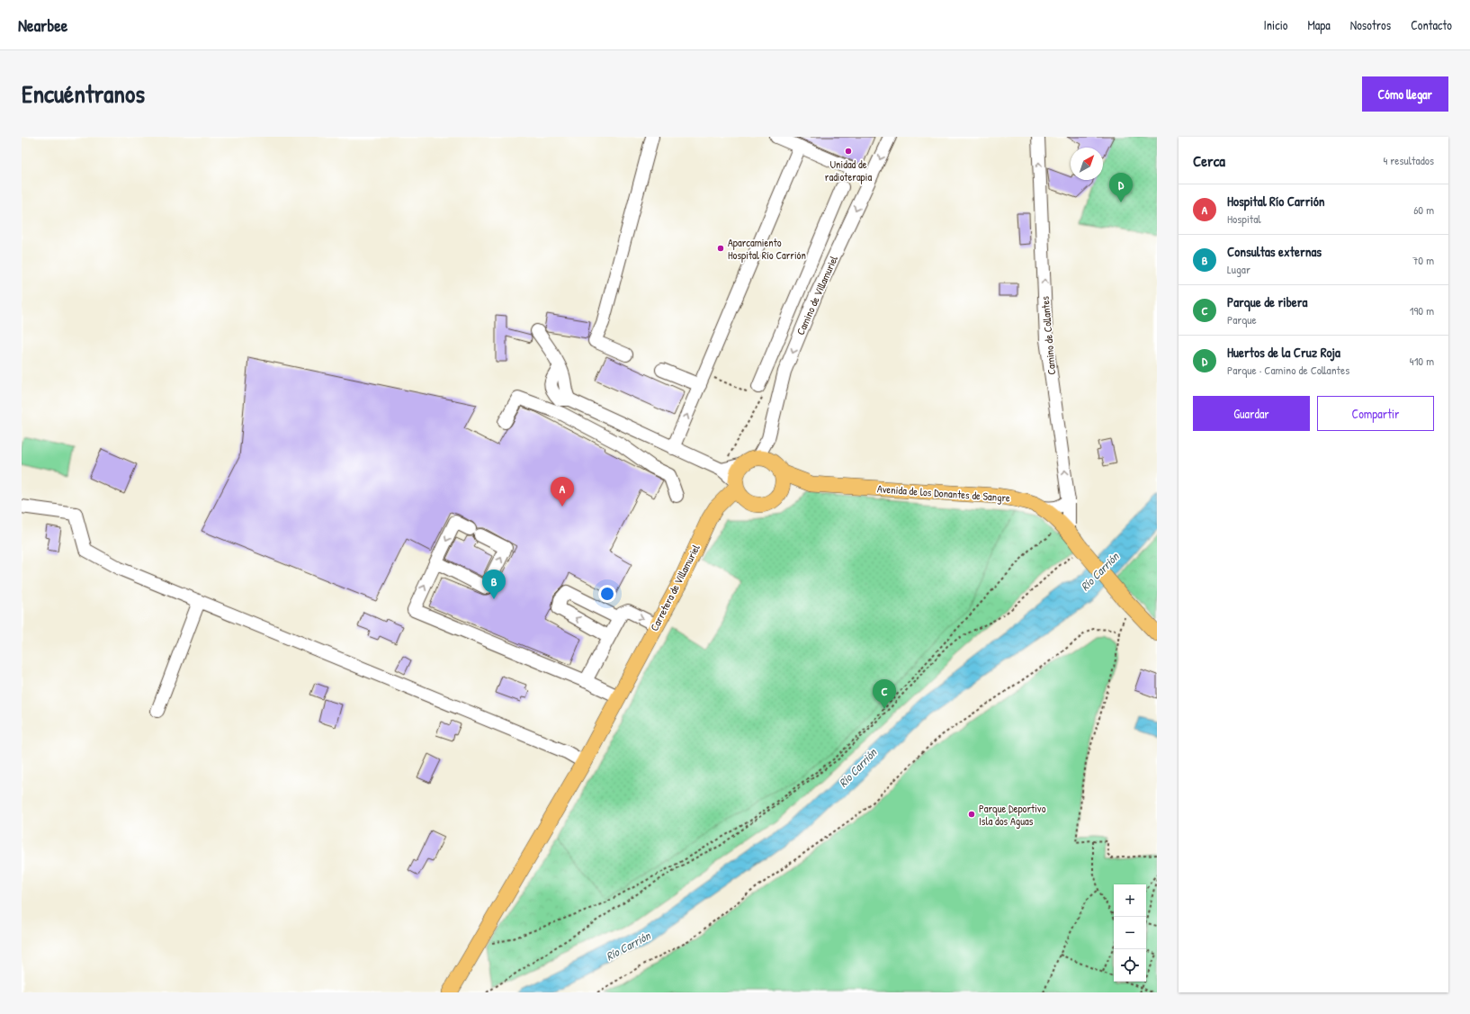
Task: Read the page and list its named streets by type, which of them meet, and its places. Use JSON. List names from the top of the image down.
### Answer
{
  "streets": {
    "main road": ["Avenida de los Donantes de Sangre", "Carretera de Villamuriel"],
    "street": ["Camino de Villamuriel", "Camino de Collantes"]
  },
  "crossings": [
    ["Camino de Villamuriel", "Avenida de los Donantes de Sangre"],
    ["Camino de Villamuriel", "Carretera de Villamuriel"],
    ["Camino de Collantes", "Avenida de los Donantes de Sangre"],
    ["Avenida de los Donantes de Sangre", "Carretera de Villamuriel"]
  ],
  "one_way": ["Camino de Collantes"],
  "water": ["Río Carrión"],
  "places": ["Unidad de radioterapia", "Aparcamiento Hospital Río Carrión", "Parque Deportivo Isla dos Aguas"],
  "north": "top right",
  "page": {
    "header": "Nearbee",
    "nav": [
      "Inicio",
      "Mapa",
      "Nosotros",
      "Contacto"
    ],
    "title": "Encuéntranos",
    "buttons": [
      "Cómo llegar",
      ["Guardar", "Compartir"]
    ],
    "heading": ["Cerca", "4 resultados"],
    "pins": [
      "D",
      "A",
      "B",
      "C"
    ],
    "list": [
      {
        "mark": "A",
        "name": "Hospital Río Carrión",
        "note": "Hospital",
        "value": "60 m"
      },
      {
        "mark": "B",
        "name": "Consultas externas",
        "note": "Lugar",
        "value": "70 m"
      },
      {
        "mark": "C",
        "name": "Parque de ribera",
        "note": "Parque",
        "value": "190 m"
      },
      {
        "mark": "D",
        "name": "Huertos de la Cruz Roja",
        "note": "Parque · Camino de Collantes",
        "value": "410 m"
      }
    ],
    "map_buttons": ["+", "−"]
  }
}
